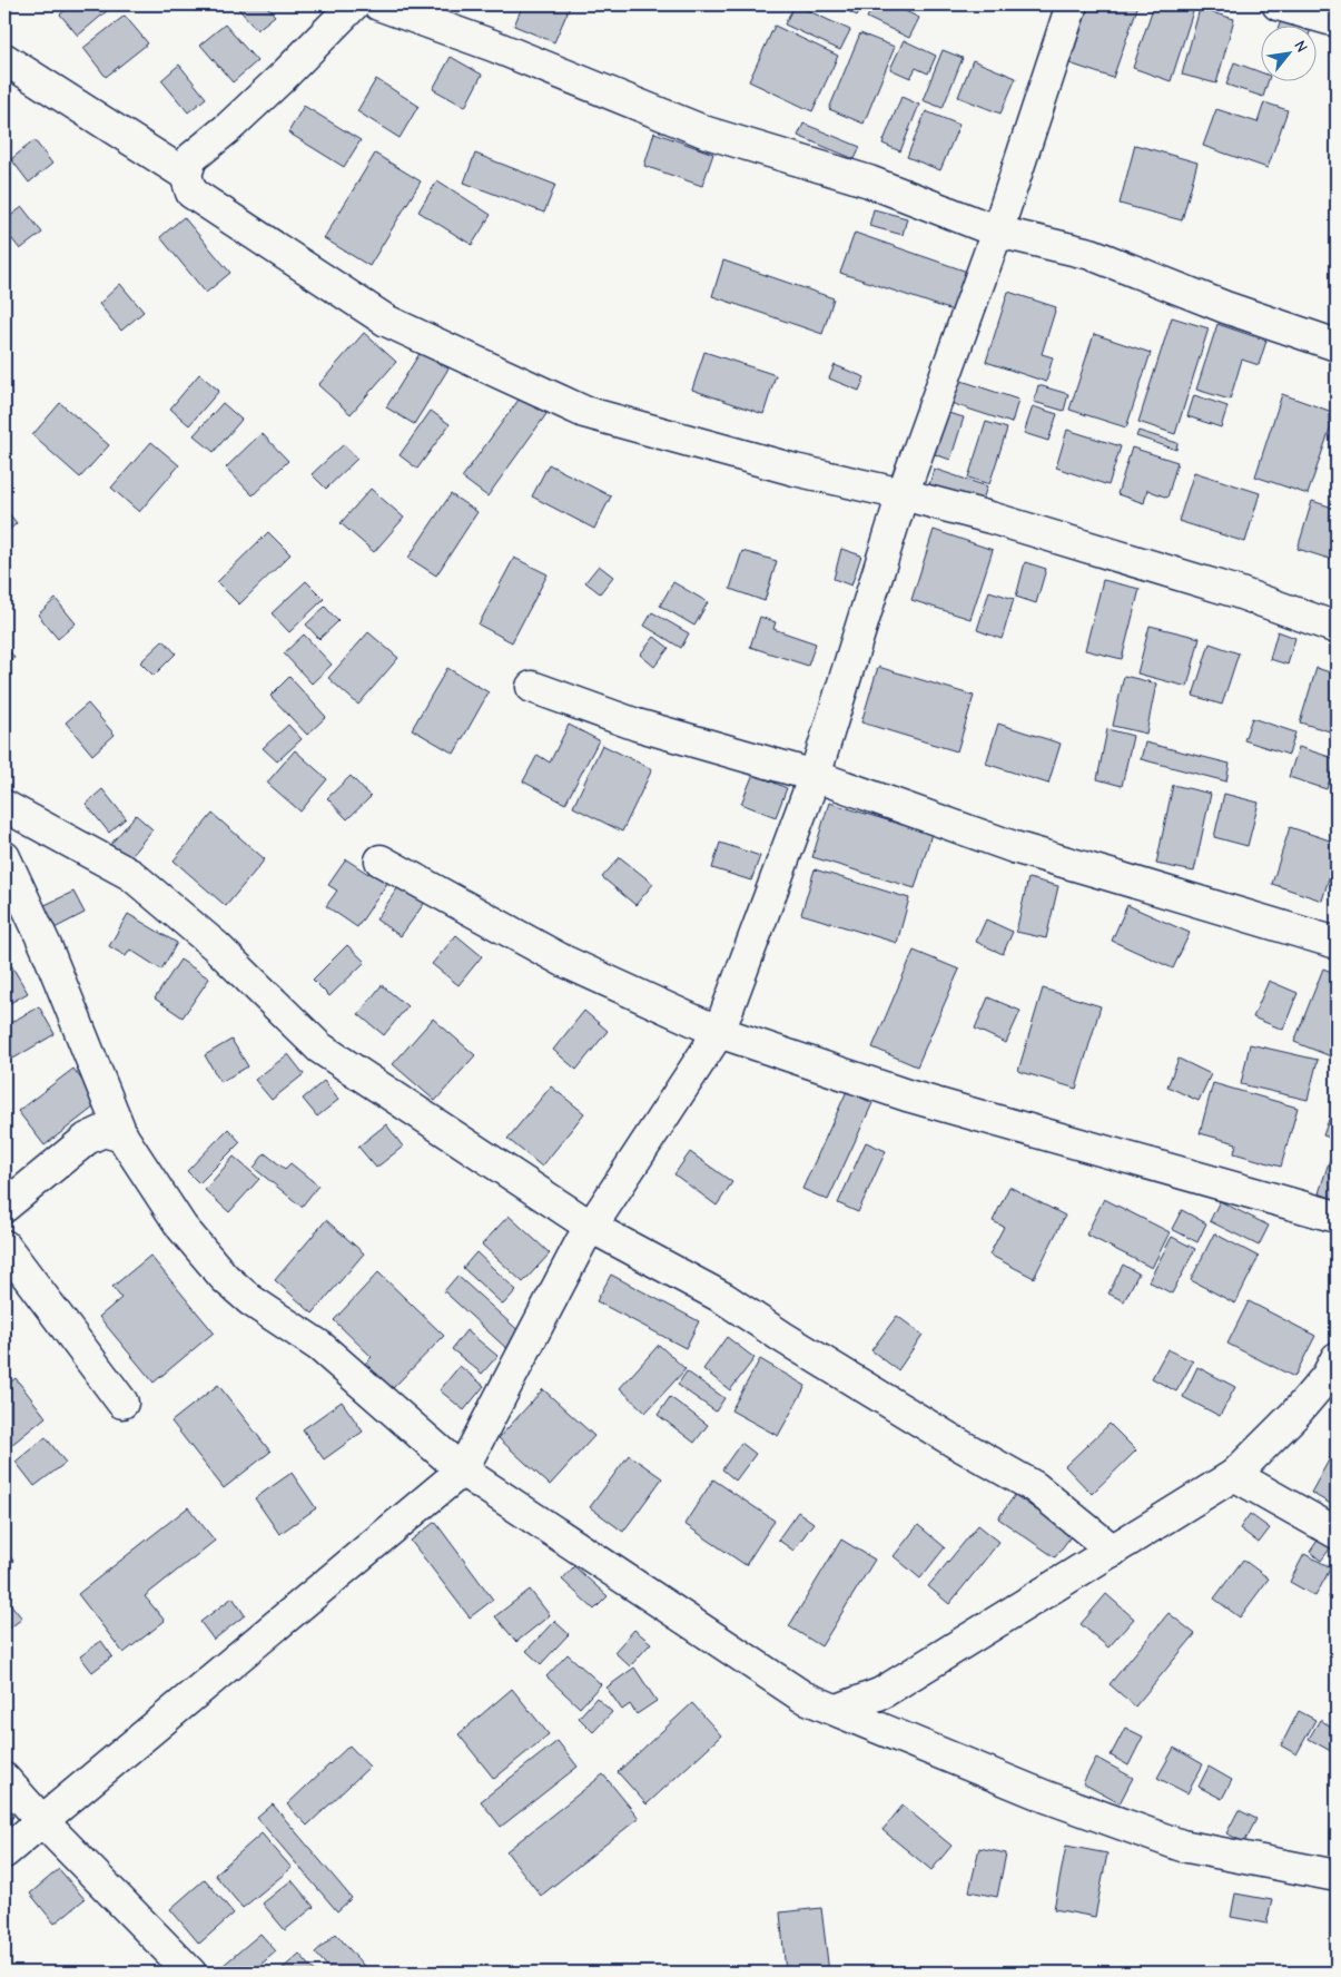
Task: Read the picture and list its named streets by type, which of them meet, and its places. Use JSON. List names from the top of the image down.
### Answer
{
  "north": "top right"
}
